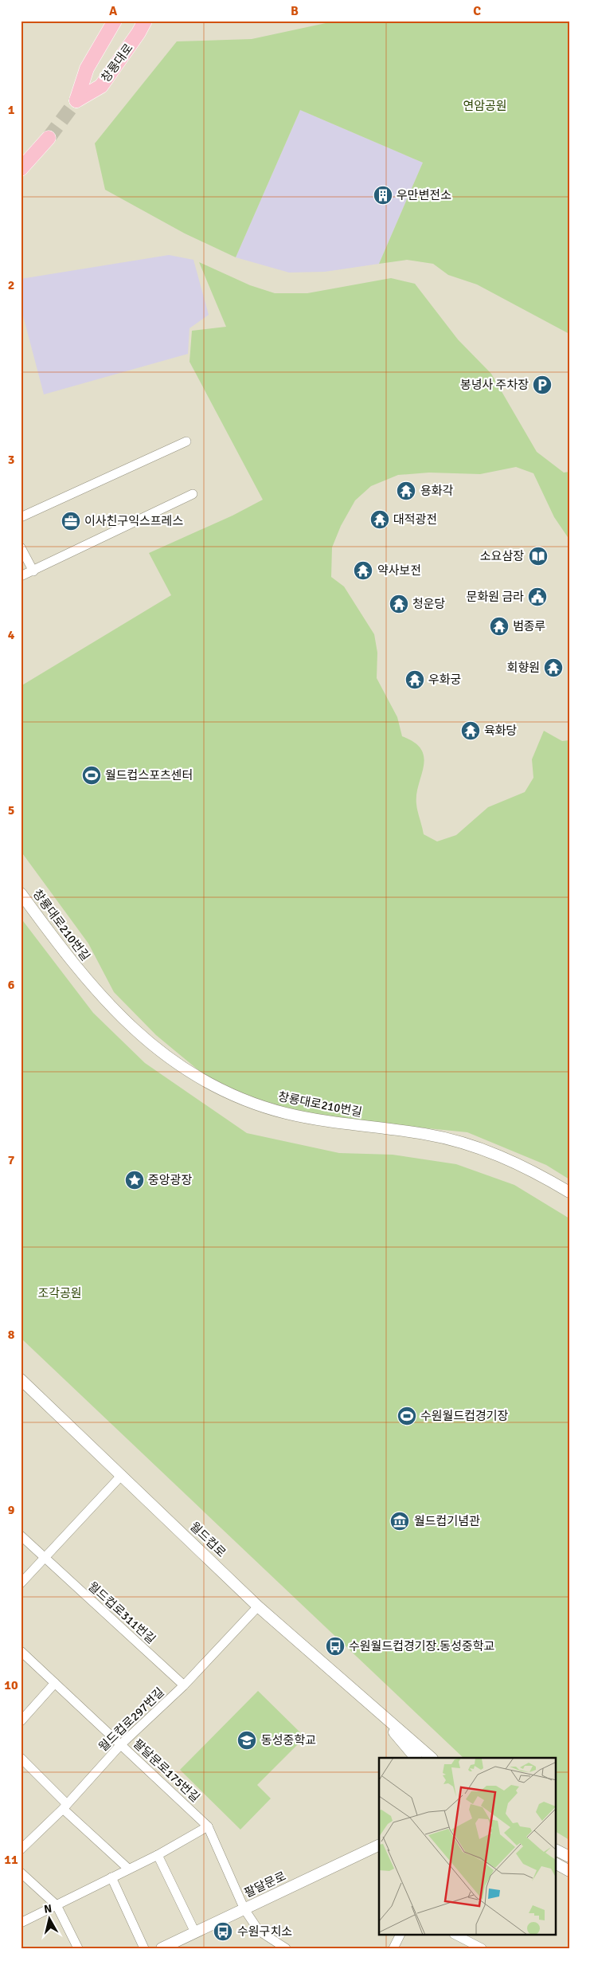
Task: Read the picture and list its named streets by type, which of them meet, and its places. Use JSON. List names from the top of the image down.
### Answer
{
  "streets": {
    "main road": ["창룡대로"],
    "street": [
      "창룡대로210번길",
      "월드컵로",
      "월드컵로311번길",
      "월드컵로297번길",
      "팔달문로175번길",
      "팔달문로"
    ]
  },
  "crossings": [
    ["월드컵로", "월드컵로297번길"],
    ["월드컵로311번길", "월드컵로297번길"],
    ["월드컵로297번길", "팔달문로175번길"],
    ["팔달문로175번길", "팔달문로"]
  ],
  "parks": ["연암공원", "조각공원"],
  "places": {
    "building": ["우만변전소"],
    "parking": ["봉녕사 주차장"],
    "temple": [
      "용화각",
      "대적광전",
      "약사보전",
      "청운당",
      "범종루",
      "회향원",
      "우화궁",
      "육화당"
    ],
    "office": ["이사친구익스프레스"],
    "library": ["소요삼장"],
    "public building": ["문화원 금라"],
    "sports": ["월드컵스포츠센터", "수원월드컵경기장"],
    "place": ["중앙광장"],
    "museum": ["월드컵기념관"],
    "bus stop": ["수원월드컵경기장.동성중학교", "수원구치소"],
    "school or university": ["동성중학교"]
  },
  "north": "top",
  "grid": {
    "columns": ["A", "B", "C"],
    "rows": [
      "1",
      "2",
      "3",
      "4",
      "5",
      "6",
      "7",
      "8",
      "9",
      "10",
      "11"
    ]
  }
}
